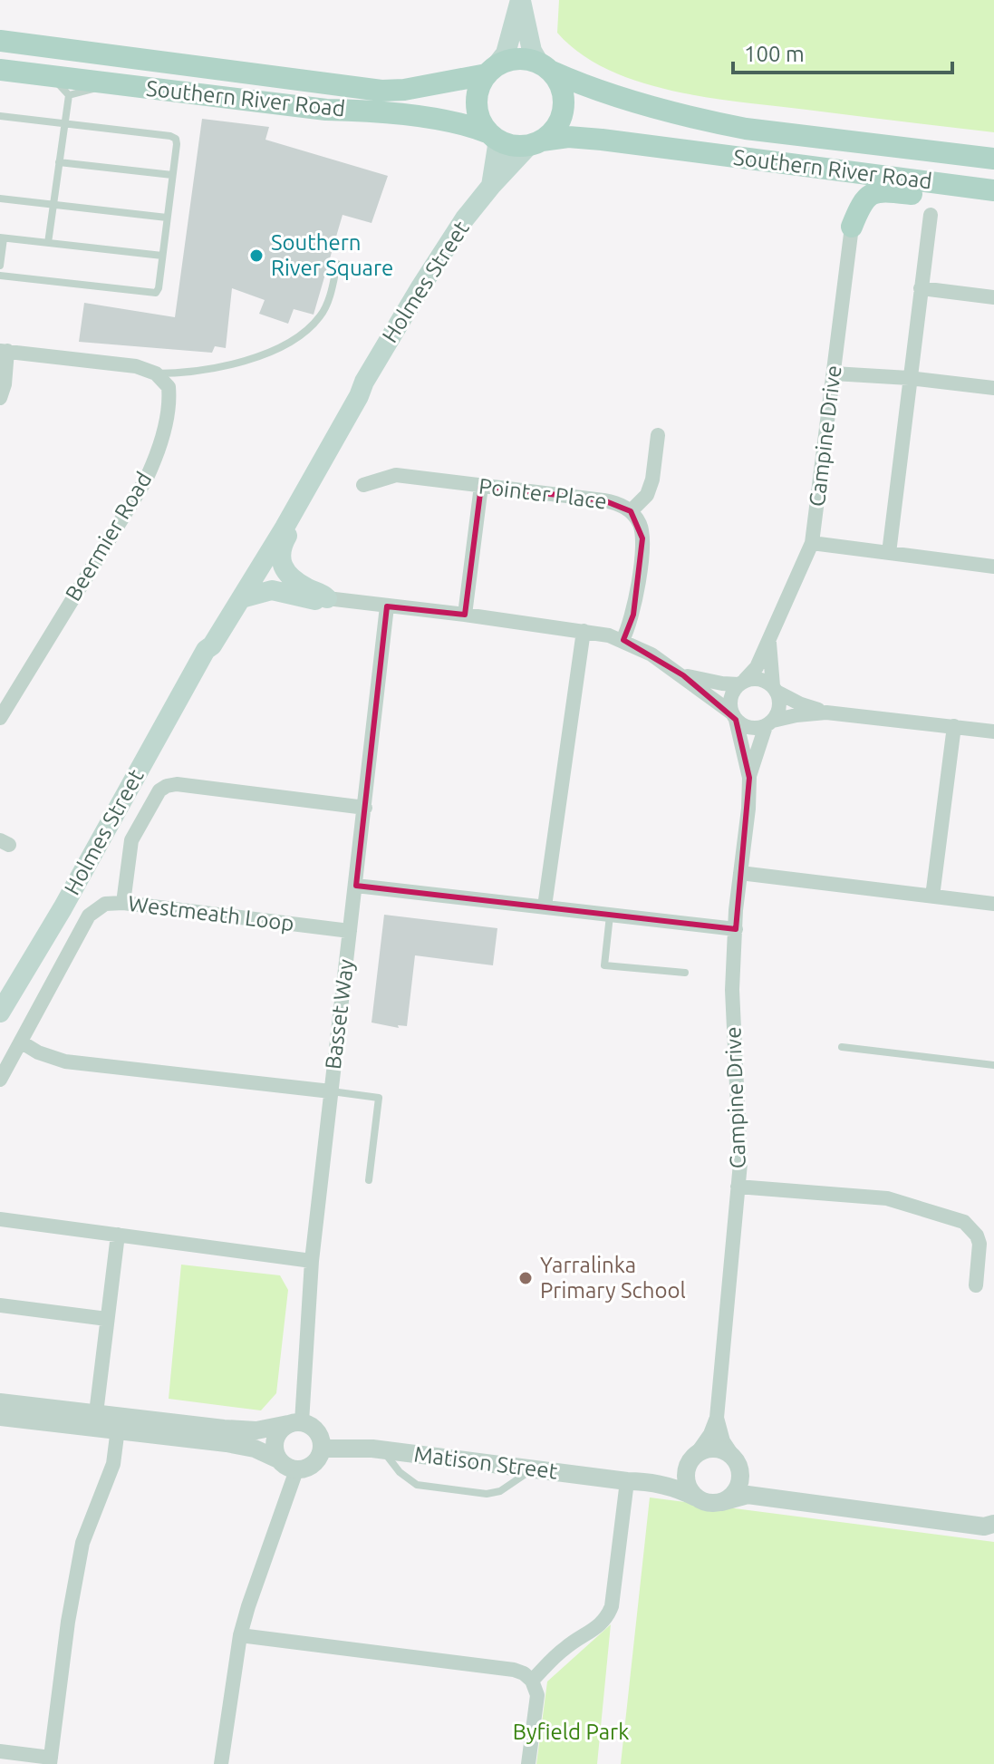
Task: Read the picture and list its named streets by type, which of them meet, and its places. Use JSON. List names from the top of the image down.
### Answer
{
  "streets": {
    "main road": ["Southern River Road", "Holmes Street"],
    "street": [
      "Campine Drive",
      "Pointer Place",
      "Beermier Road",
      "Westmeath Loop",
      "Basset Way",
      "Matison Street"
    ]
  },
  "crossings": [
    ["Southern River Road", "Holmes Street"],
    ["Campine Drive", "Matison Street"],
    ["Westmeath Loop", "Basset Way"],
    ["Basset Way", "Matison Street"]
  ],
  "parks": ["Byfield Park"],
  "places": ["Southern River Square", "Yarralinka Primary School"],
  "scale_bar": "100 m"
}
